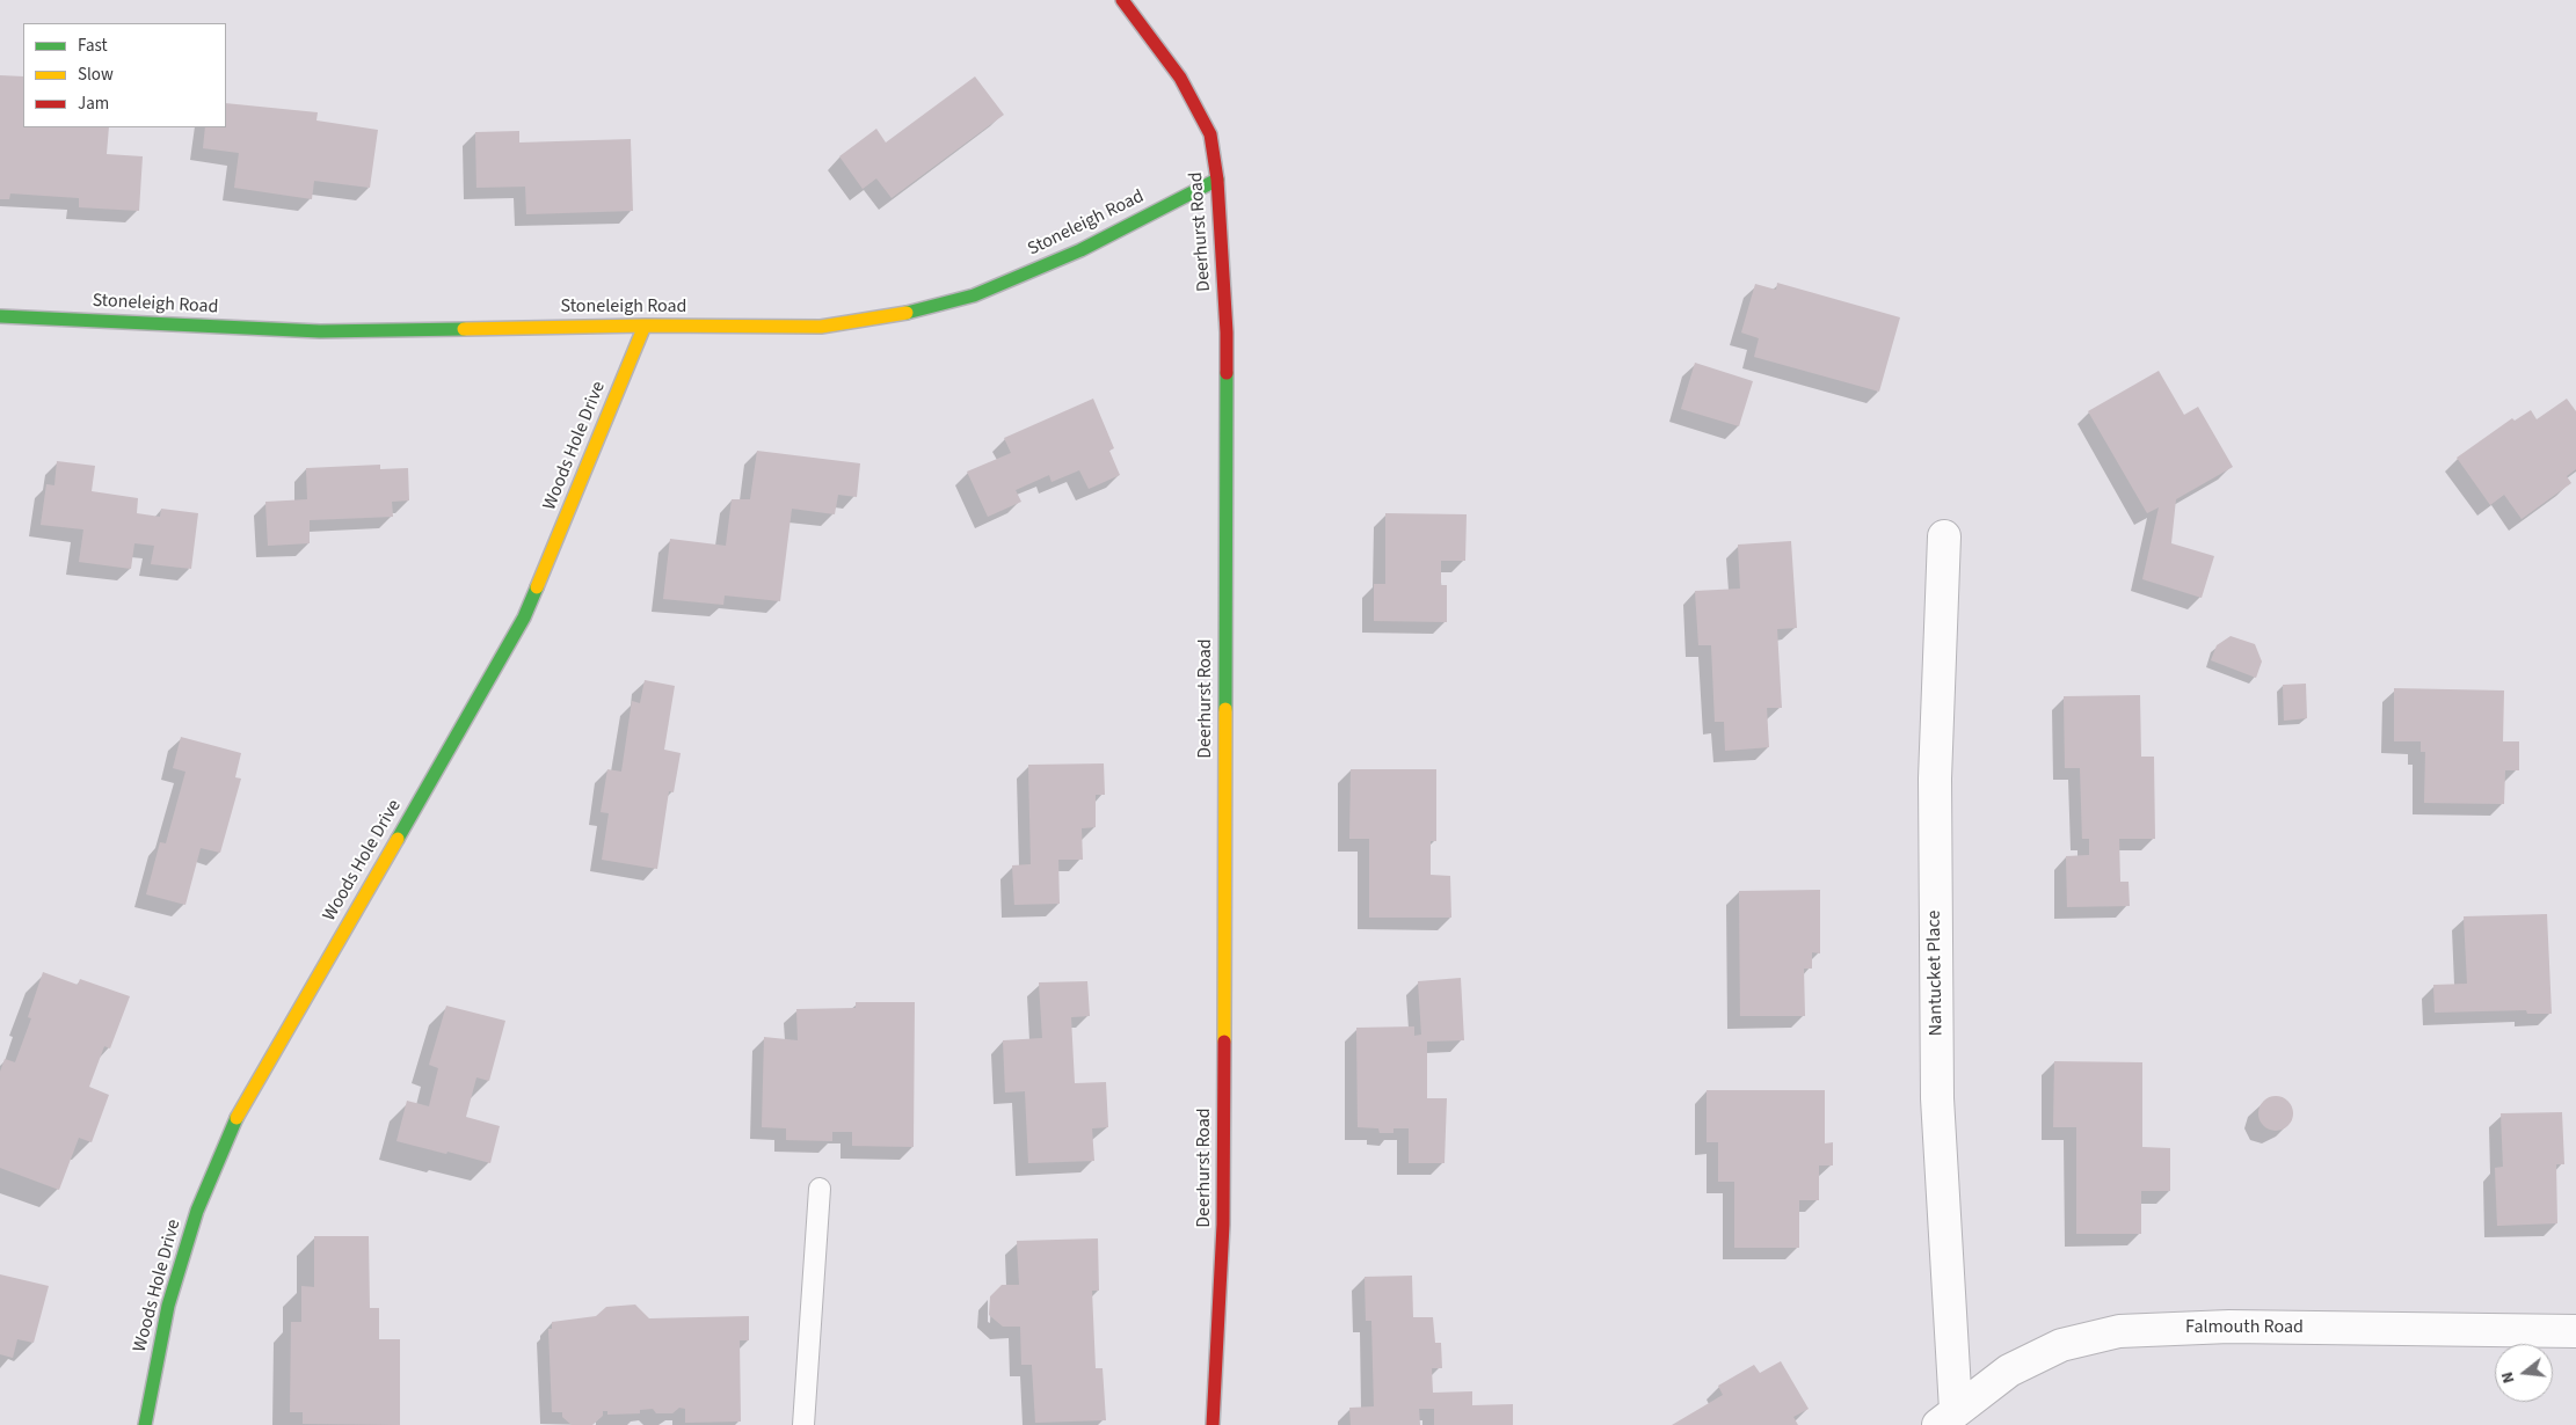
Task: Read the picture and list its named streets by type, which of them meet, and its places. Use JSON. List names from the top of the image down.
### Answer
{
  "streets": {
    "street": [
      "Stoneleigh Road",
      "Deerhurst Road",
      "Woods Hole Drive",
      "Nantucket Place",
      "Falmouth Road"
    ]
  },
  "crossings": [
    ["Stoneleigh Road", "Deerhurst Road"],
    ["Stoneleigh Road", "Woods Hole Drive"],
    ["Nantucket Place", "Falmouth Road"]
  ],
  "legend": ["Fast", "Slow", "Jam"],
  "north": "left"
}
